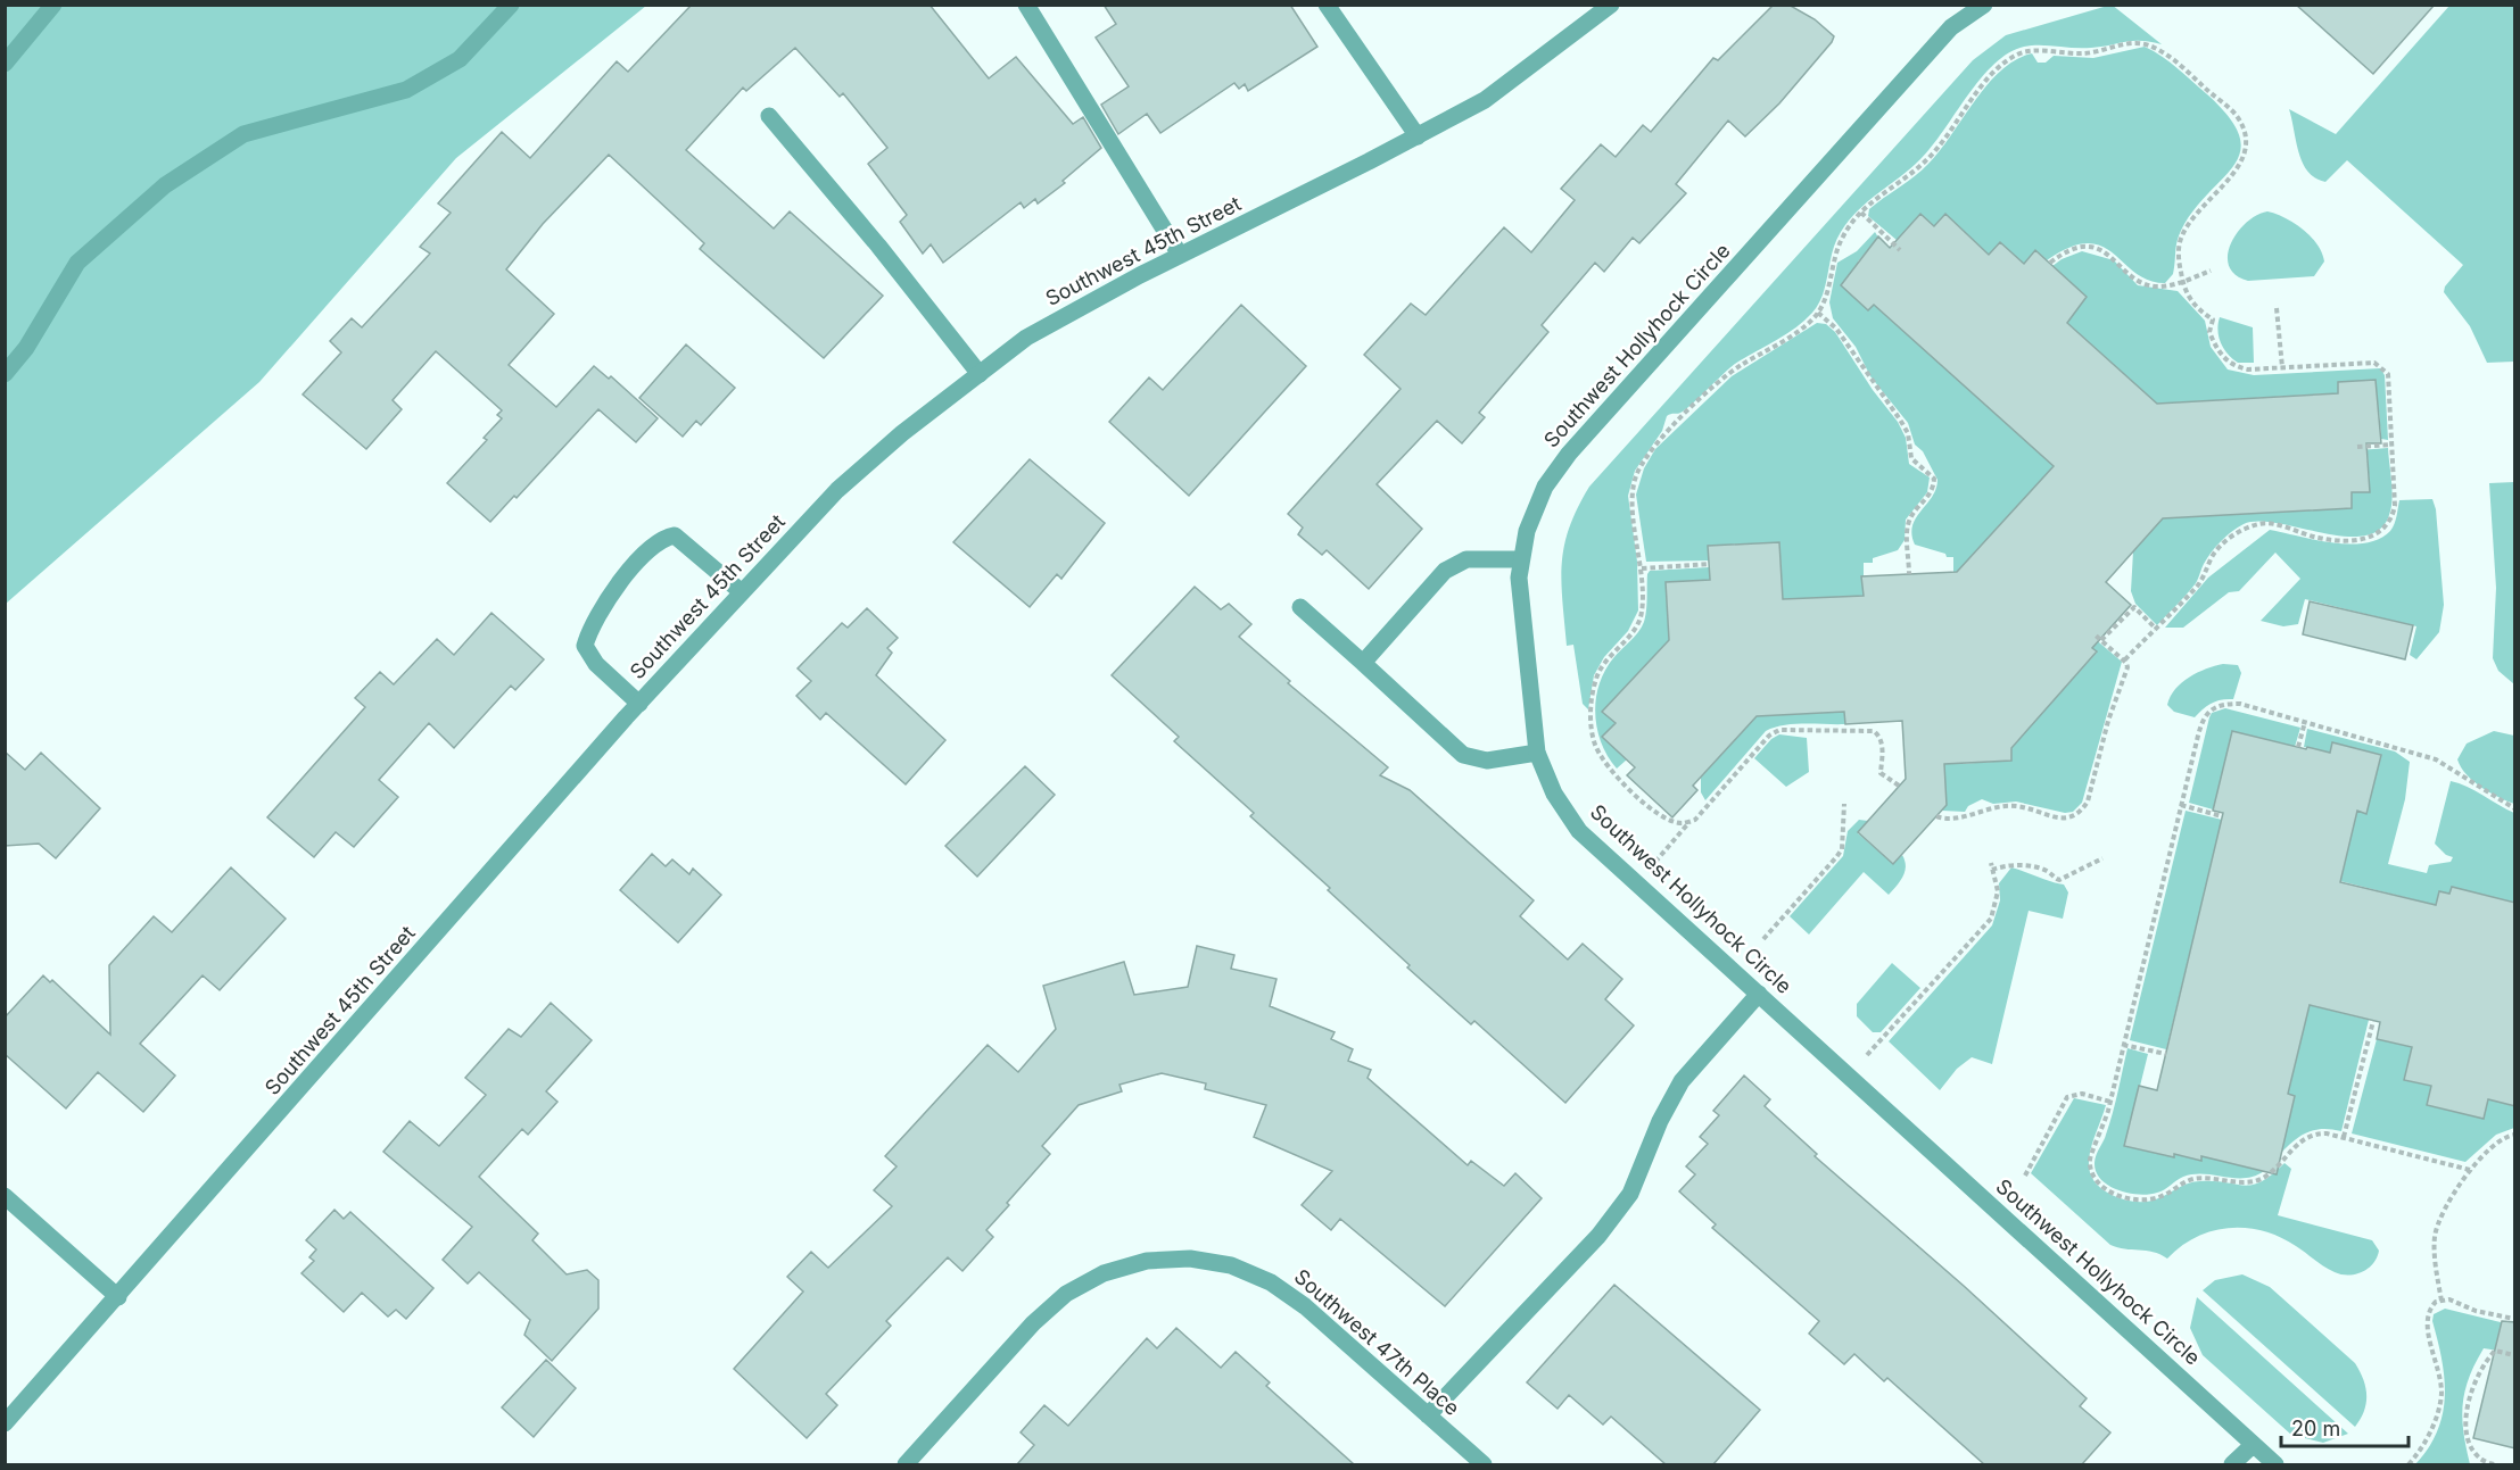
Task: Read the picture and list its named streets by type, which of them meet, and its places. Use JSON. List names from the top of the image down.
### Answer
{
  "streets": {
    "street": ["Southwest 45th Street", "Southwest Hollyhock Circle", "Southwest 47th Place"]
  },
  "scale_bar": "20 m"
}
